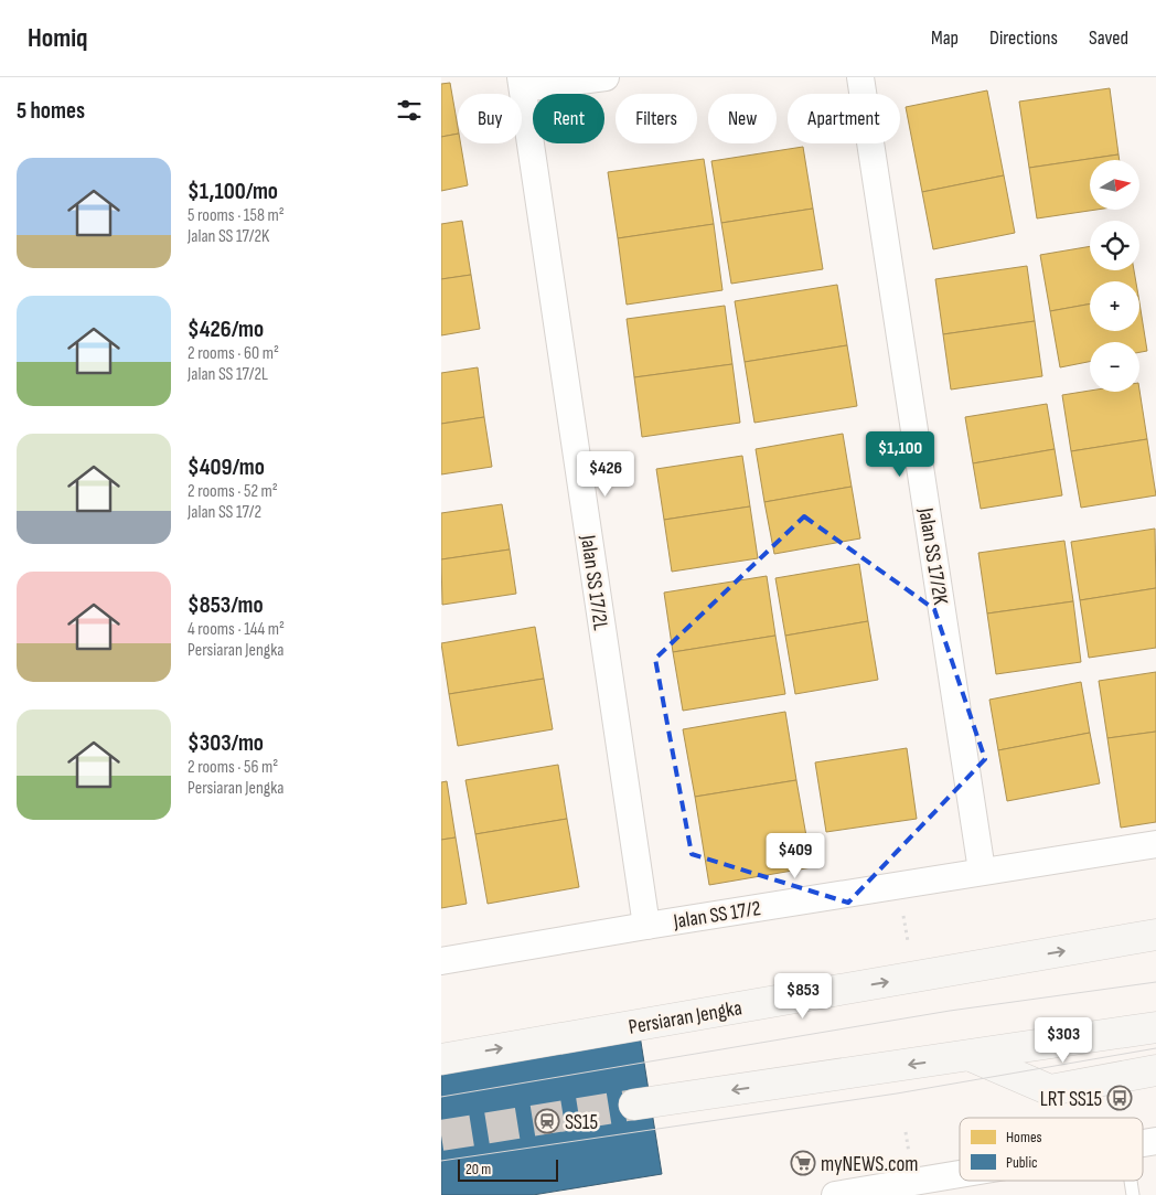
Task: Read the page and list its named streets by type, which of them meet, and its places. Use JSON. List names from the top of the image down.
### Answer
{
  "streets": {
    "main road": ["Persiaran Jengka"],
    "street": ["Jalan SS 17/2K", "Jalan SS 17/2L", "Jalan SS 17/2"]
  },
  "crossings": [
    ["Jalan SS 17/2K", "Jalan SS 17/2"],
    ["Jalan SS 17/2L", "Jalan SS 17/2"]
  ],
  "places": {
    "bus stop": ["LRT SS15"],
    "station": ["SS15"],
    "supermarket": ["myNEWS.com"]
  },
  "legend": ["Homes", "Public"],
  "scale_bar": "20 m",
  "north": "right",
  "page": {
    "header": "Homiq",
    "nav": ["Map", "Directions", "Saved"],
    "heading": "5 homes",
    "chip": [
      "Buy",
      "Rent",
      "Filters",
      "New",
      "Apartment"
    ],
    "list": [
      {
        "name": "$1,100/mo",
        "note": "5 rooms · 158 m² · Jalan SS 17/2K"
      },
      {
        "name": "$426/mo",
        "note": "2 rooms · 60 m² · Jalan SS 17/2L"
      },
      {
        "name": "$409/mo",
        "note": "2 rooms · 52 m² · Jalan SS 17/2"
      },
      {
        "name": "$853/mo",
        "note": "4 rooms · 144 m² · Persiaran Jengka"
      },
      {
        "name": "$303/mo",
        "note": "2 rooms · 56 m² · Persiaran Jengka"
      }
    ],
    "map_buttons": ["+", "−"],
    "price": [
      "$1,100",
      "$426",
      "$409",
      "$853",
      "$303"
    ],
    "scale": "20 m"
  }
}
